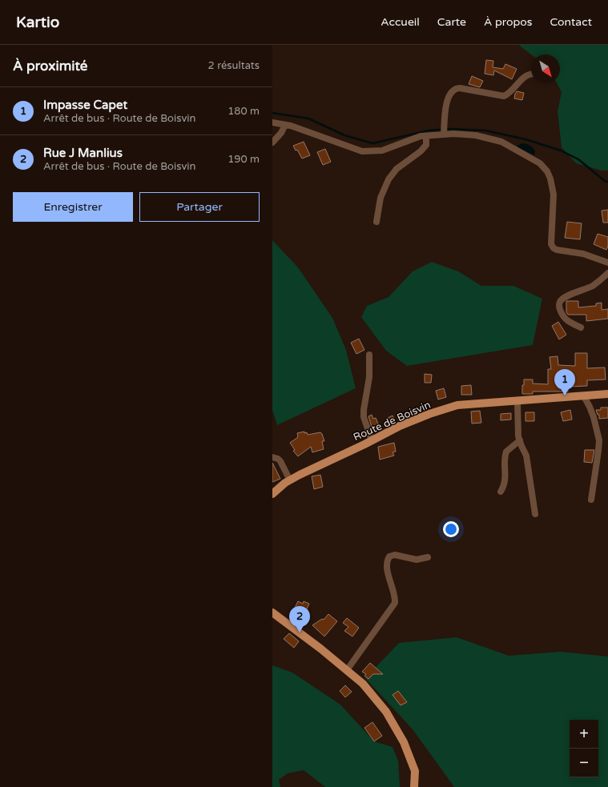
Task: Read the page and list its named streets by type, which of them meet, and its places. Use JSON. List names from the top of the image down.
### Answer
{
  "streets": {
    "main road": ["Route de Boisvin"]
  },
  "north": "bottom right",
  "page": {
    "header": "Kartio",
    "nav": [
      "Accueil",
      "Carte",
      "À propos",
      "Contact"
    ],
    "heading": ["À proximité", "2 résultats"],
    "list": [
      {
        "mark": "1",
        "name": "Impasse Capet",
        "note": "Arrêt de bus · Route de Boisvin",
        "value": "180 m"
      },
      {
        "mark": "2",
        "name": "Rue J Manlius",
        "note": "Arrêt de bus · Route de Boisvin",
        "value": "190 m"
      }
    ],
    "buttons": ["Enregistrer", "Partager"],
    "pins": ["1", "2"],
    "map_buttons": ["+", "−"]
  }
}
